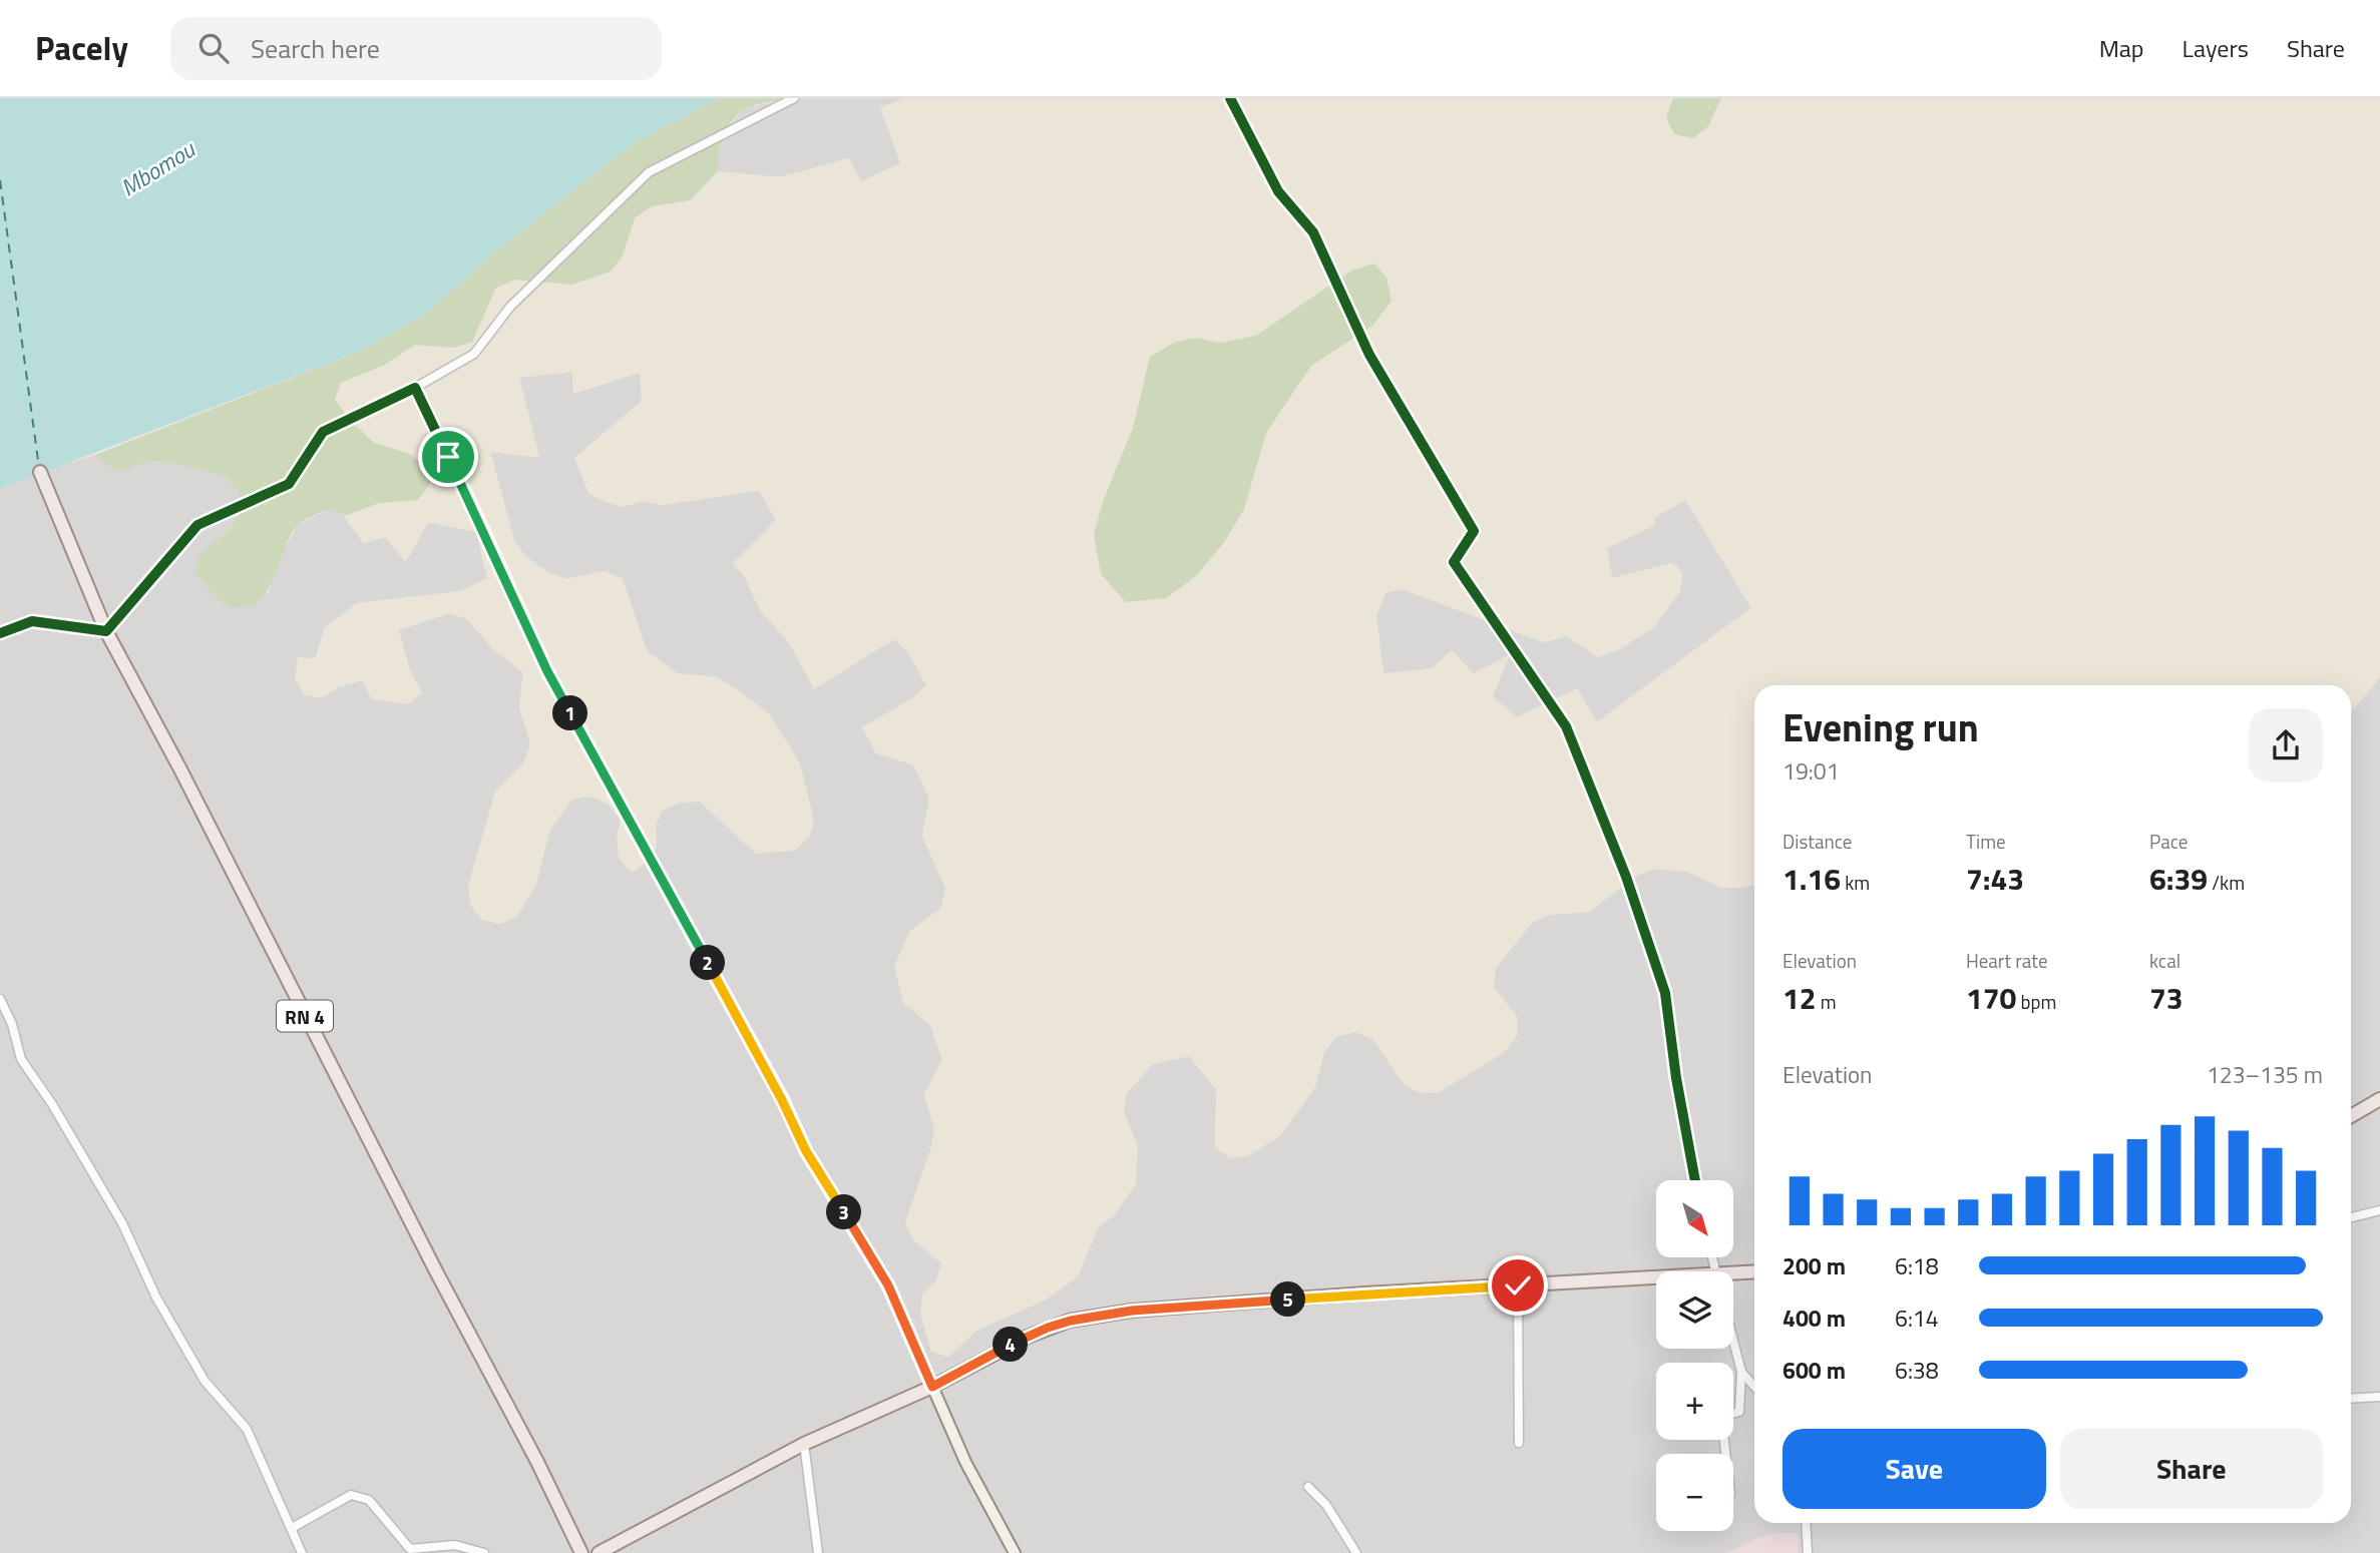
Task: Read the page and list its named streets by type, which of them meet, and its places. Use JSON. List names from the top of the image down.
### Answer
{
  "streets": {
    "main road": ["RN 4"]
  },
  "water": ["Mbomou"],
  "north": "bottom right",
  "page": {
    "header": "Pacely",
    "search": "Search here",
    "nav": ["Map", "Layers", "Share"],
    "heading": ["Evening run", "19:01"],
    "pins": [
      "1",
      "2",
      "3",
      "5",
      "4"
    ],
    "stats": [
      ["Distance", "1.16 km"],
      ["Time", "7:43"],
      ["Pace", "6:39 /km"],
      ["Elevation", "12 m"],
      ["Heart rate", "170 bpm"],
      ["kcal", "73"]
    ],
    "chart": ["Elevation", "123–135 m"],
    "map_buttons": ["+", "−"],
    "list": [
      {
        "name": "200 m",
        "note": "6:18"
      },
      {
        "name": "400 m",
        "note": "6:14"
      },
      {
        "name": "600 m",
        "note": "6:38"
      }
    ],
    "buttons": ["Save", "Share"]
  }
}
